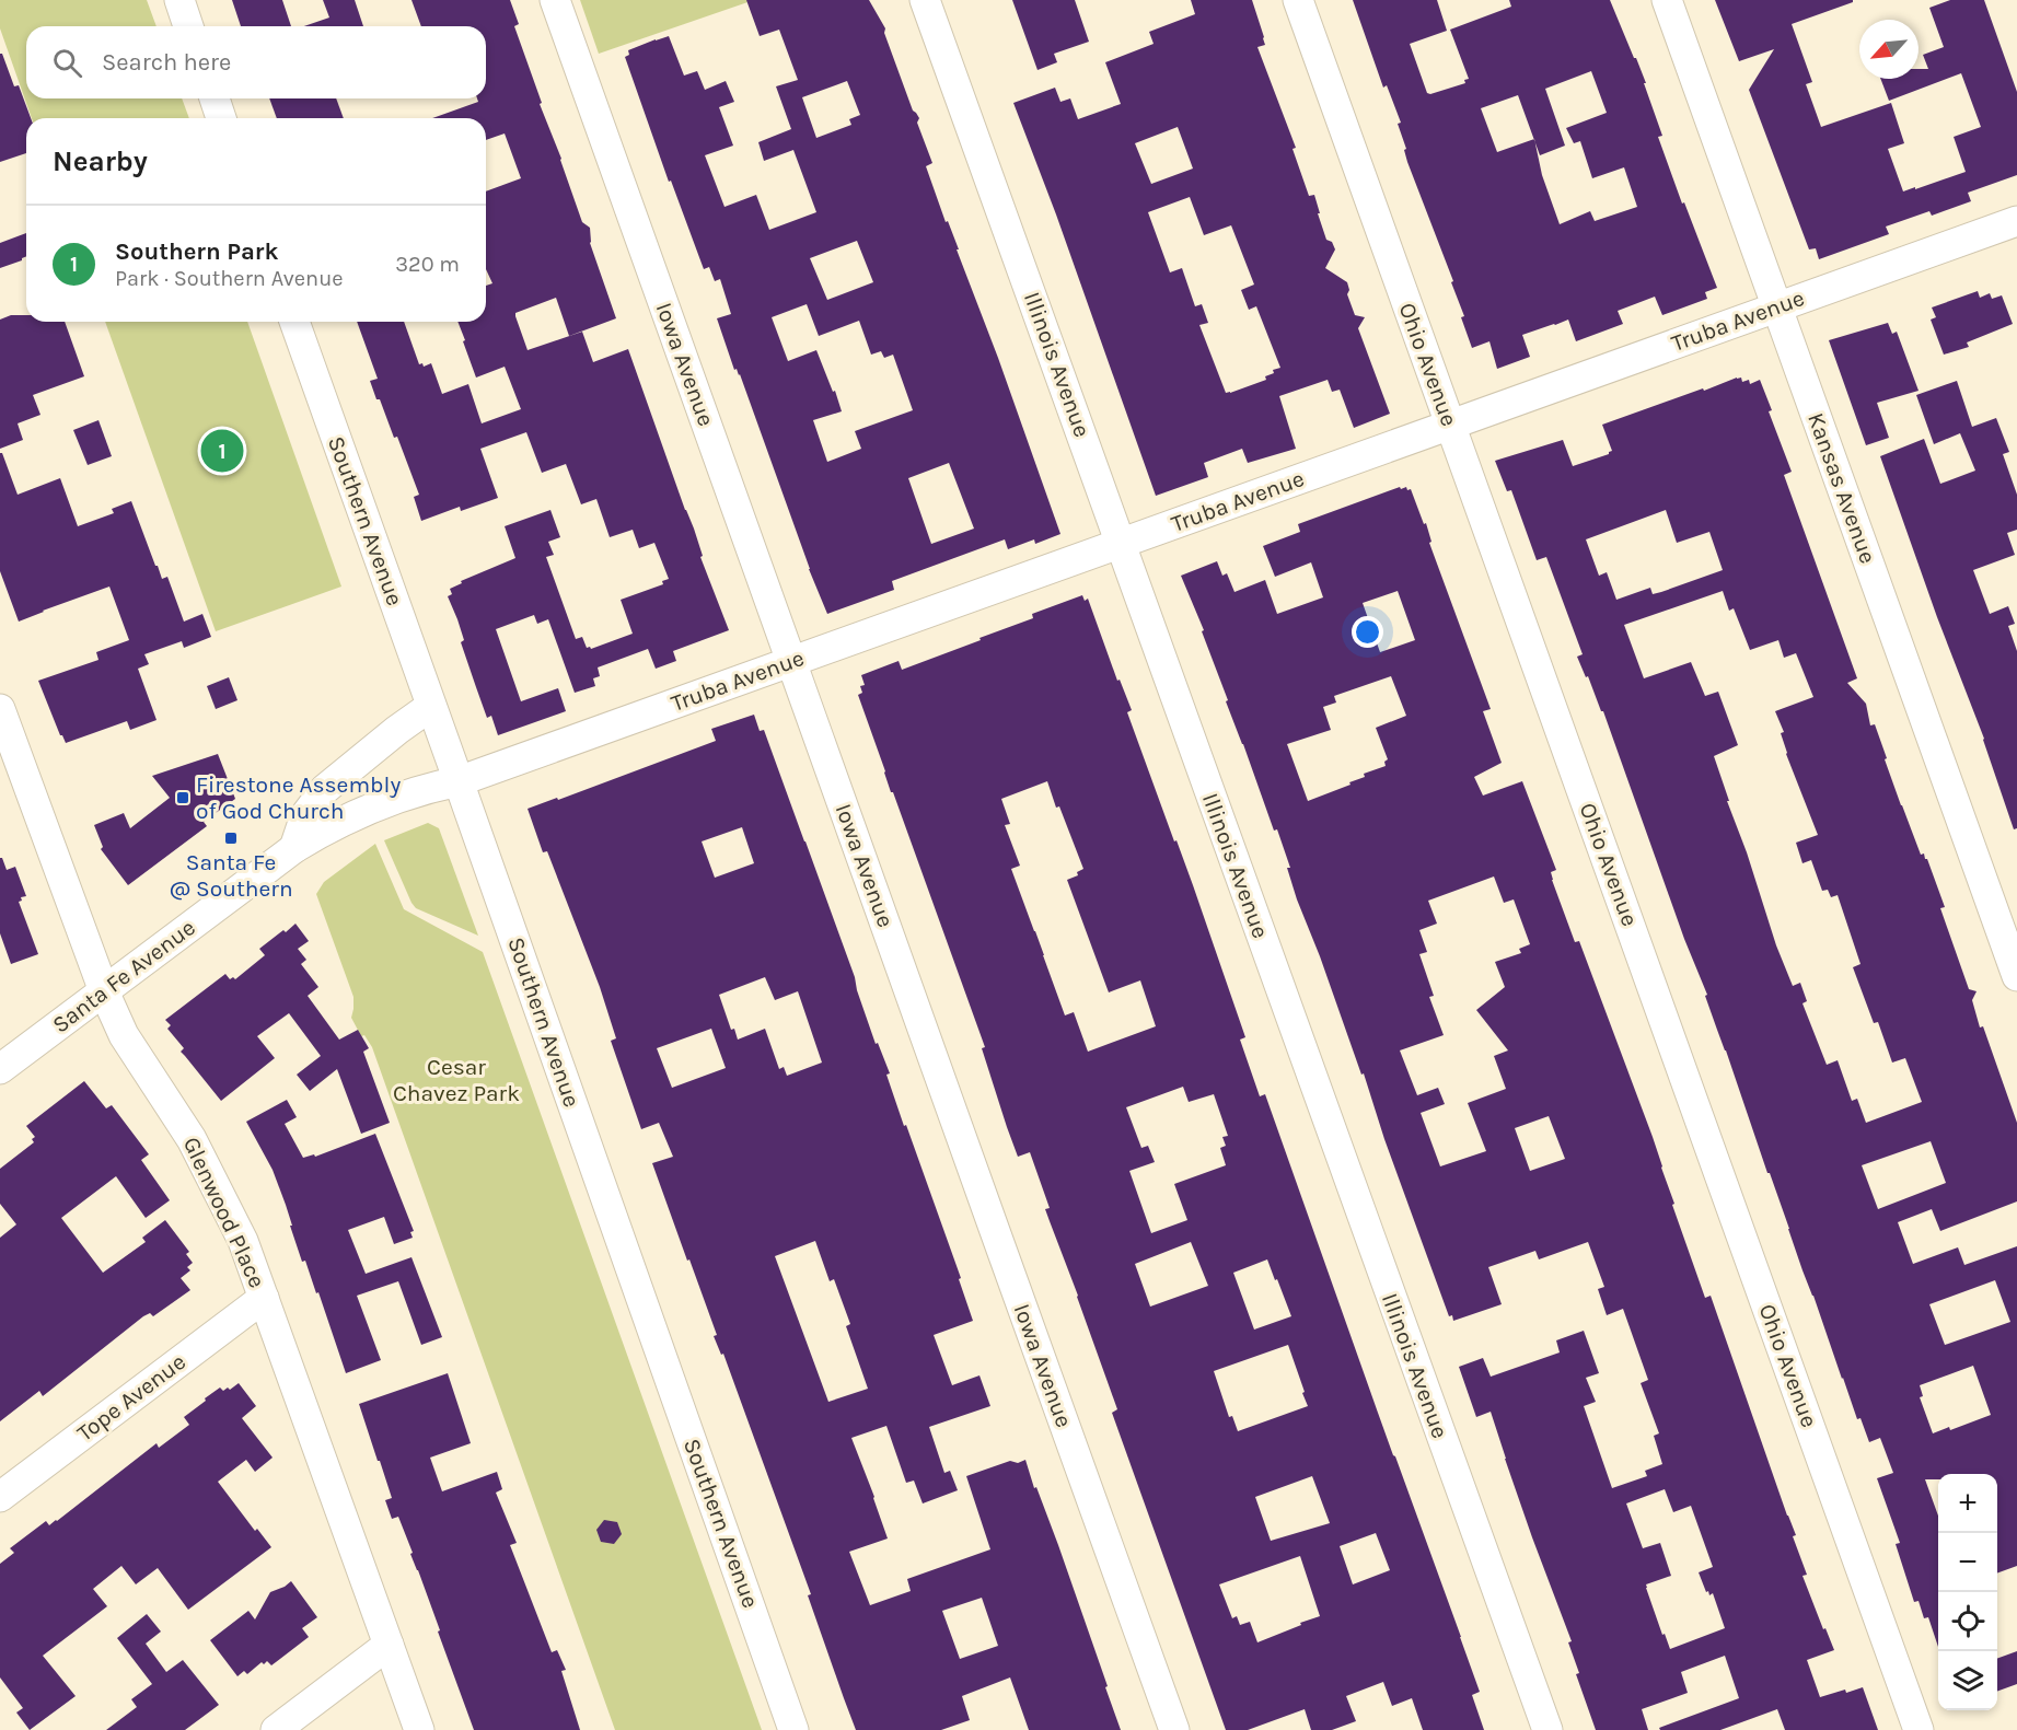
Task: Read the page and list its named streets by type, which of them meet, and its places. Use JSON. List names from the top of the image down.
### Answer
{
  "streets": {
    "street": [
      "Truba Avenue",
      "Iowa Avenue",
      "Illinois Avenue",
      "Ohio Avenue",
      "Kansas Avenue",
      "Southern Avenue",
      "Santa Fe Avenue",
      "Glenwood Place",
      "Tope Avenue"
    ]
  },
  "crossings": [
    ["Truba Avenue", "Iowa Avenue"],
    ["Truba Avenue", "Illinois Avenue"],
    ["Truba Avenue", "Ohio Avenue"],
    ["Truba Avenue", "Kansas Avenue"],
    ["Truba Avenue", "Southern Avenue"],
    ["Truba Avenue", "Santa Fe Avenue"],
    ["Southern Avenue", "Santa Fe Avenue"],
    ["Santa Fe Avenue", "Glenwood Place"],
    ["Glenwood Place", "Tope Avenue"]
  ],
  "parks": ["Cesar Chavez Park"],
  "places": {
    "transit": ["Firestone Assembly of God Church", "Santa Fe @ Southern"]
  },
  "north": "bottom left",
  "page": {
    "search": "Search here",
    "heading": "Nearby",
    "list": [
      {
        "mark": "1",
        "name": "Southern Park",
        "note": "Park · Southern Avenue",
        "value": "320 m"
      }
    ],
    "pins": "1",
    "map_buttons": ["+", "−"]
  }
}
